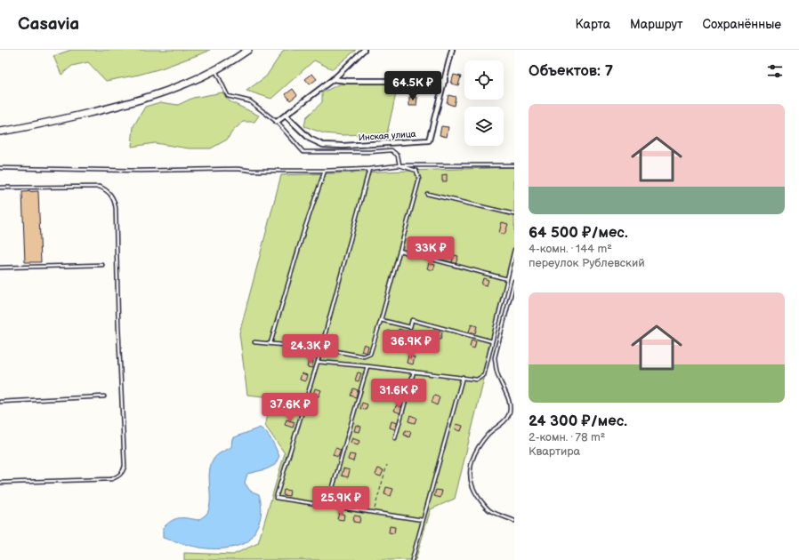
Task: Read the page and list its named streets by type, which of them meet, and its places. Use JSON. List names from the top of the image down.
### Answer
{
  "streets": {
    "street": ["Инская улица"]
  },
  "page": {
    "header": "Casavia",
    "nav": ["Карта", "Маршрут", "Сохранённые"],
    "heading": "Объектов: 7",
    "price": [
      "64.5K ₽",
      "33K ₽",
      "36.9K ₽",
      "24.3K ₽",
      "31.6K ₽",
      "37.6K ₽",
      "25.9K ₽"
    ],
    "list": [
      {
        "name": "64 500 ₽/мес.",
        "note": "4-комн. · 144 m² · переулок Рублевский"
      },
      {
        "name": "24 300 ₽/мес.",
        "note": "2-комн. · 78 m² · Квартира"
      }
    ]
  }
}
